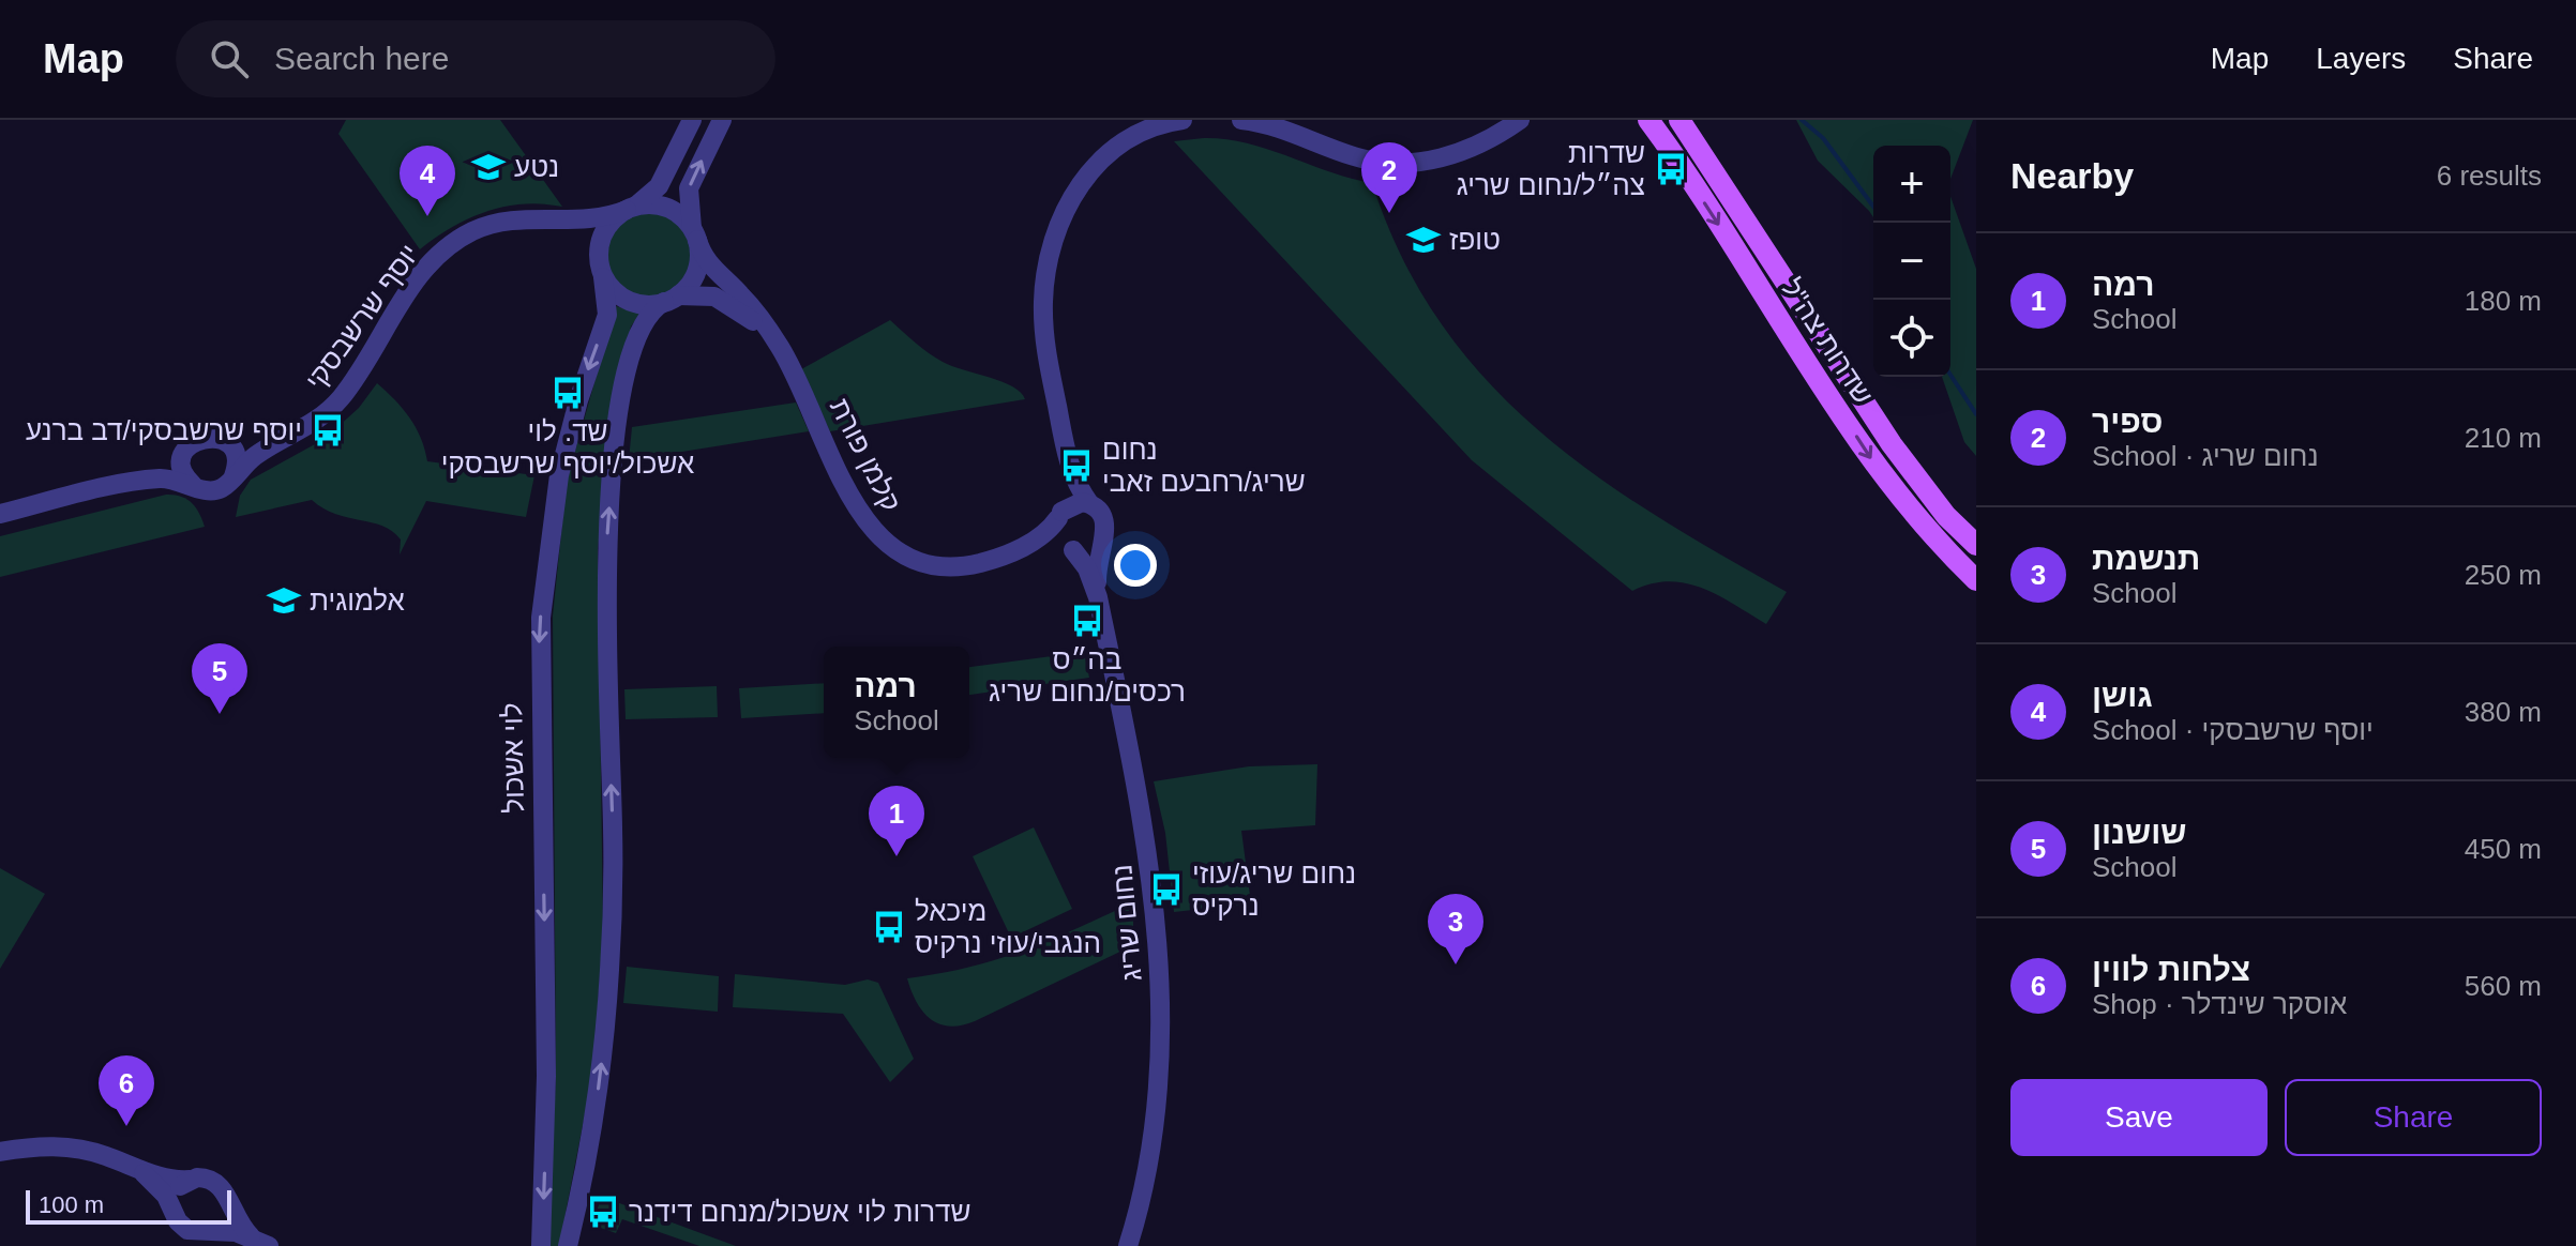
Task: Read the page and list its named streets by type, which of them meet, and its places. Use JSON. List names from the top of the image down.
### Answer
{
  "streets": {
    "main road": ["שדרות צה\"ל"],
    "street": [
      "יוסף שרשבסקי",
      "קלמן פורת",
      "לוי אשכול",
      "נחום שריג"
    ]
  },
  "crossings": [
    ["יוסף שרשבסקי", "קלמן פורת"],
    ["יוסף שרשבסקי", "לוי אשכול"],
    ["קלמן פורת", "לוי אשכול"],
    ["קלמן פורת", "נחום שריג"]
  ],
  "places": {
    "school or university": ["נטע", "טופז", "אלמוגית"],
    "bus stop": [
      "שדרות צה״ל/נחום שריג",
      "שד. לוי אשכול/יוסף שרשבסקי",
      "יוסף שרשבסקי/דב ברנע",
      "נחום שריג/רחבעם זאבי",
      "בה״ס רכסים/נחום שריג",
      "נחום שריג/עוזי נרקיס",
      "מיכאל הנגבי/עוזי נרקיס",
      "שדרות לוי אשכול/מנחם דידנר"
    ]
  },
  "scale_bar": "100 m",
  "page": {
    "header": "Map",
    "search": "Search here",
    "nav": ["Map", "Layers", "Share"],
    "heading": ["Nearby", "6 results"],
    "pins": [
      "2",
      "4",
      "5",
      "1",
      "3",
      "6"
    ],
    "map_buttons": ["+", "−"],
    "list": [
      {
        "mark": "1",
        "name": "רמה",
        "note": "School",
        "value": "180 m"
      },
      {
        "mark": "2",
        "name": "ספיר",
        "note": "School · נחום שריג",
        "value": "210 m"
      },
      {
        "mark": "3",
        "name": "תנשמת",
        "note": "School",
        "value": "250 m"
      },
      {
        "mark": "4",
        "name": "גושן",
        "note": "School · יוסף שרשבסקי",
        "value": "380 m"
      },
      {
        "mark": "5",
        "name": "שושנון",
        "note": "School",
        "value": "450 m"
      },
      {
        "mark": "6",
        "name": "צלחות לווין",
        "note": "Shop · אוסקר שינדלר",
        "value": "560 m"
      }
    ],
    "popup": ["רמה", "School"],
    "buttons": ["Save", "Share"],
    "scale": "100 m"
  }
}
